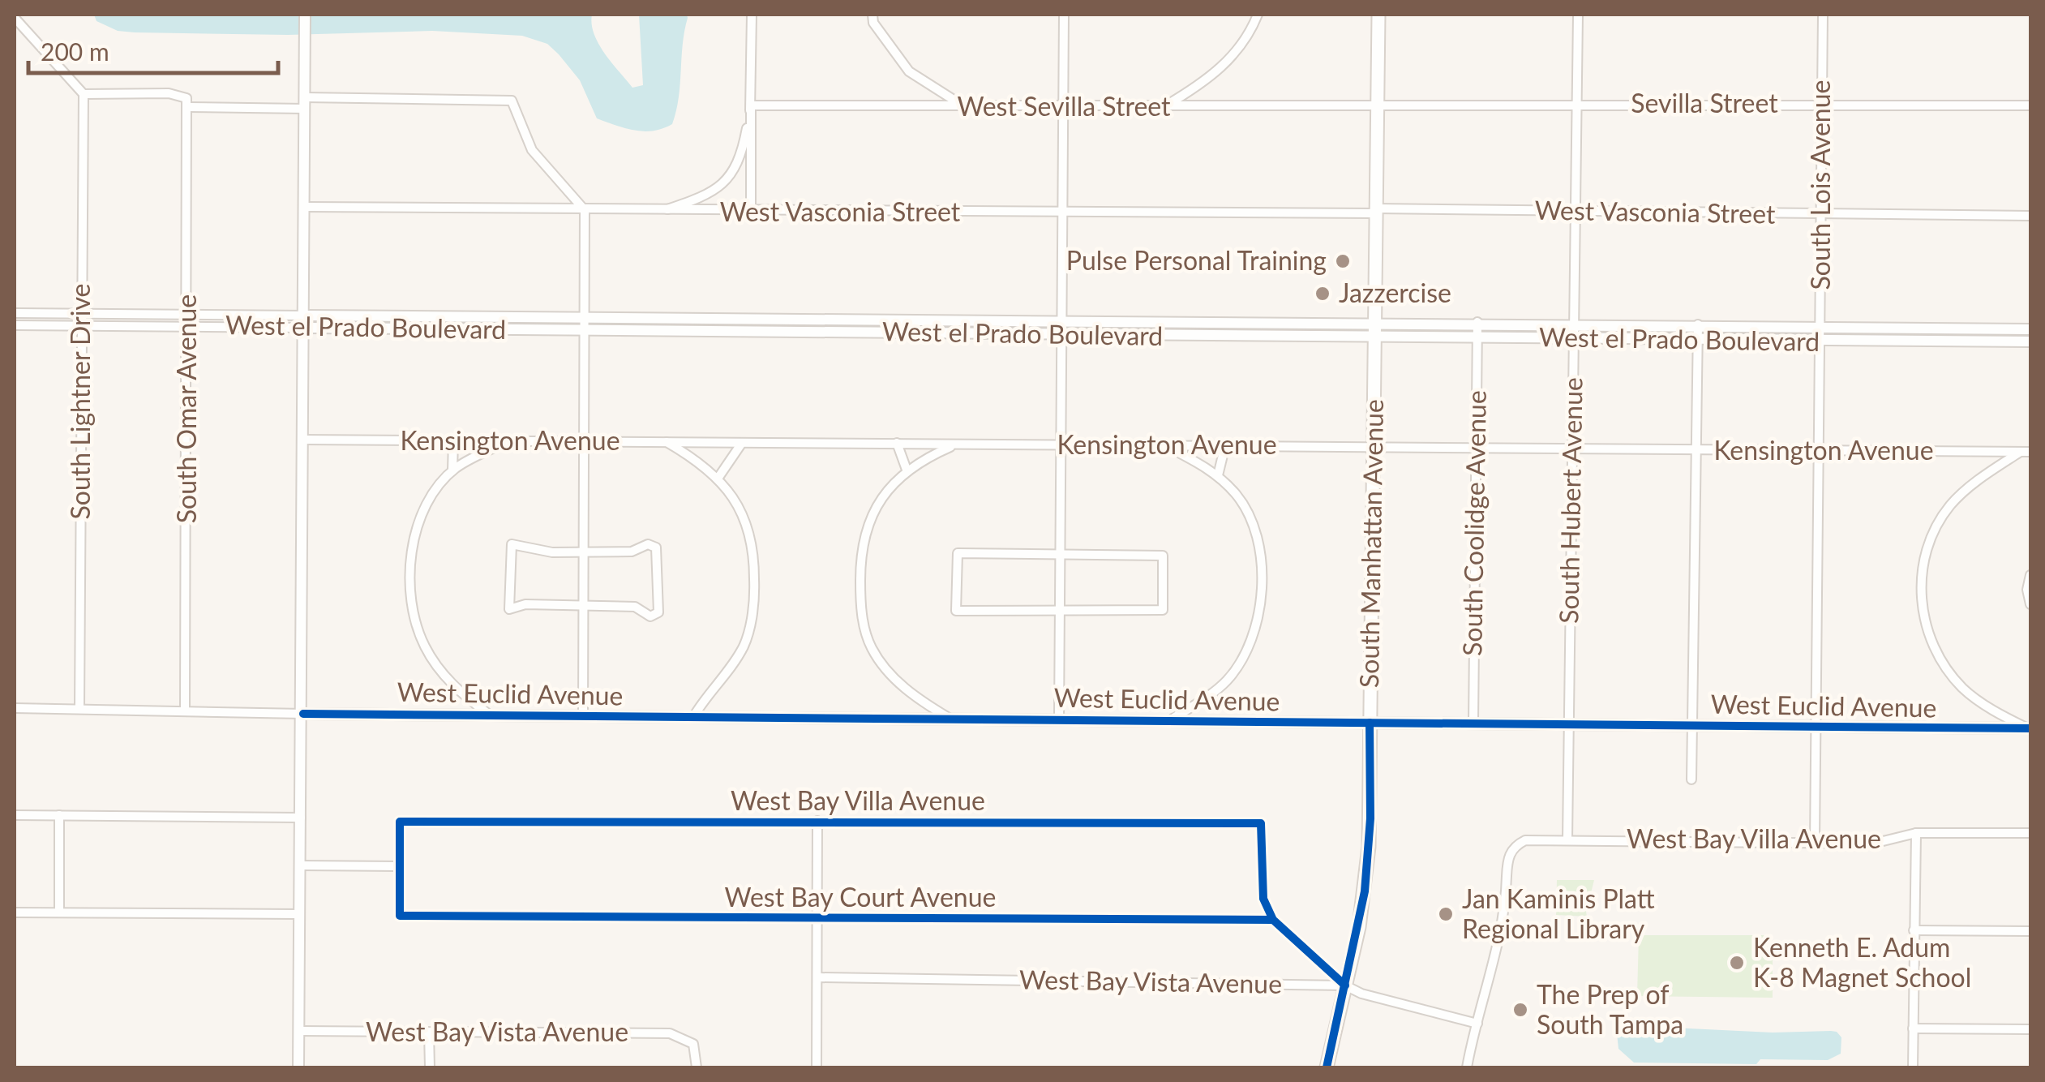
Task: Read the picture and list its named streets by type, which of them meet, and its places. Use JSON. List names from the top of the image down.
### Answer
{
  "streets": {
    "main road": ["South Manhattan Avenue"],
    "street": [
      "Sevilla Street",
      "West Sevilla Street",
      "South Lois Avenue",
      "West Vasconia Street",
      "West el Prado Boulevard",
      "South Lightner Drive",
      "South Omar Avenue",
      "Kensington Avenue",
      "South Hubert Avenue",
      "South Coolidge Avenue",
      "West Euclid Avenue",
      "West Bay Villa Avenue",
      "West Bay Court Avenue",
      "West Bay Vista Avenue"
    ]
  },
  "crossings": [
    ["Sevilla Street", "West Sevilla Street"],
    ["Sevilla Street", "South Lois Avenue"],
    ["Sevilla Street", "South Hubert Avenue"],
    ["Sevilla Street", "South Manhattan Avenue"],
    ["West Sevilla Street", "South Manhattan Avenue"],
    ["South Lois Avenue", "West Vasconia Street"],
    ["South Lois Avenue", "West el Prado Boulevard"],
    ["South Lois Avenue", "Kensington Avenue"],
    ["South Lois Avenue", "West Euclid Avenue"],
    ["South Lois Avenue", "West Bay Villa Avenue"],
    ["West Vasconia Street", "South Hubert Avenue"],
    ["West Vasconia Street", "South Manhattan Avenue"],
    ["West el Prado Boulevard", "South Lightner Drive"],
    ["West el Prado Boulevard", "South Omar Avenue"],
    ["West el Prado Boulevard", "South Hubert Avenue"],
    ["West el Prado Boulevard", "South Coolidge Avenue"],
    ["West el Prado Boulevard", "South Manhattan Avenue"],
    ["South Lightner Drive", "West Euclid Avenue"],
    ["South Omar Avenue", "West Euclid Avenue"],
    ["Kensington Avenue", "South Hubert Avenue"],
    ["Kensington Avenue", "South Coolidge Avenue"],
    ["Kensington Avenue", "South Manhattan Avenue"],
    ["South Hubert Avenue", "West Euclid Avenue"],
    ["South Hubert Avenue", "West Bay Villa Avenue"],
    ["South Coolidge Avenue", "West Euclid Avenue"],
    ["South Manhattan Avenue", "West Euclid Avenue"],
    ["South Manhattan Avenue", "West Bay Vista Avenue"],
    ["West Bay Villa Avenue", "West Bay Court Avenue"],
    ["West Bay Villa Avenue", "West Bay Vista Avenue"]
  ],
  "places": [
    "Pulse Personal Training",
    "Jazzercise",
    "Jan Kaminis Platt Regional Library",
    "Kenneth E. Adum K-8 Magnet School",
    "The Prep of South Tampa"
  ],
  "scale_bar": "200 m"
}
